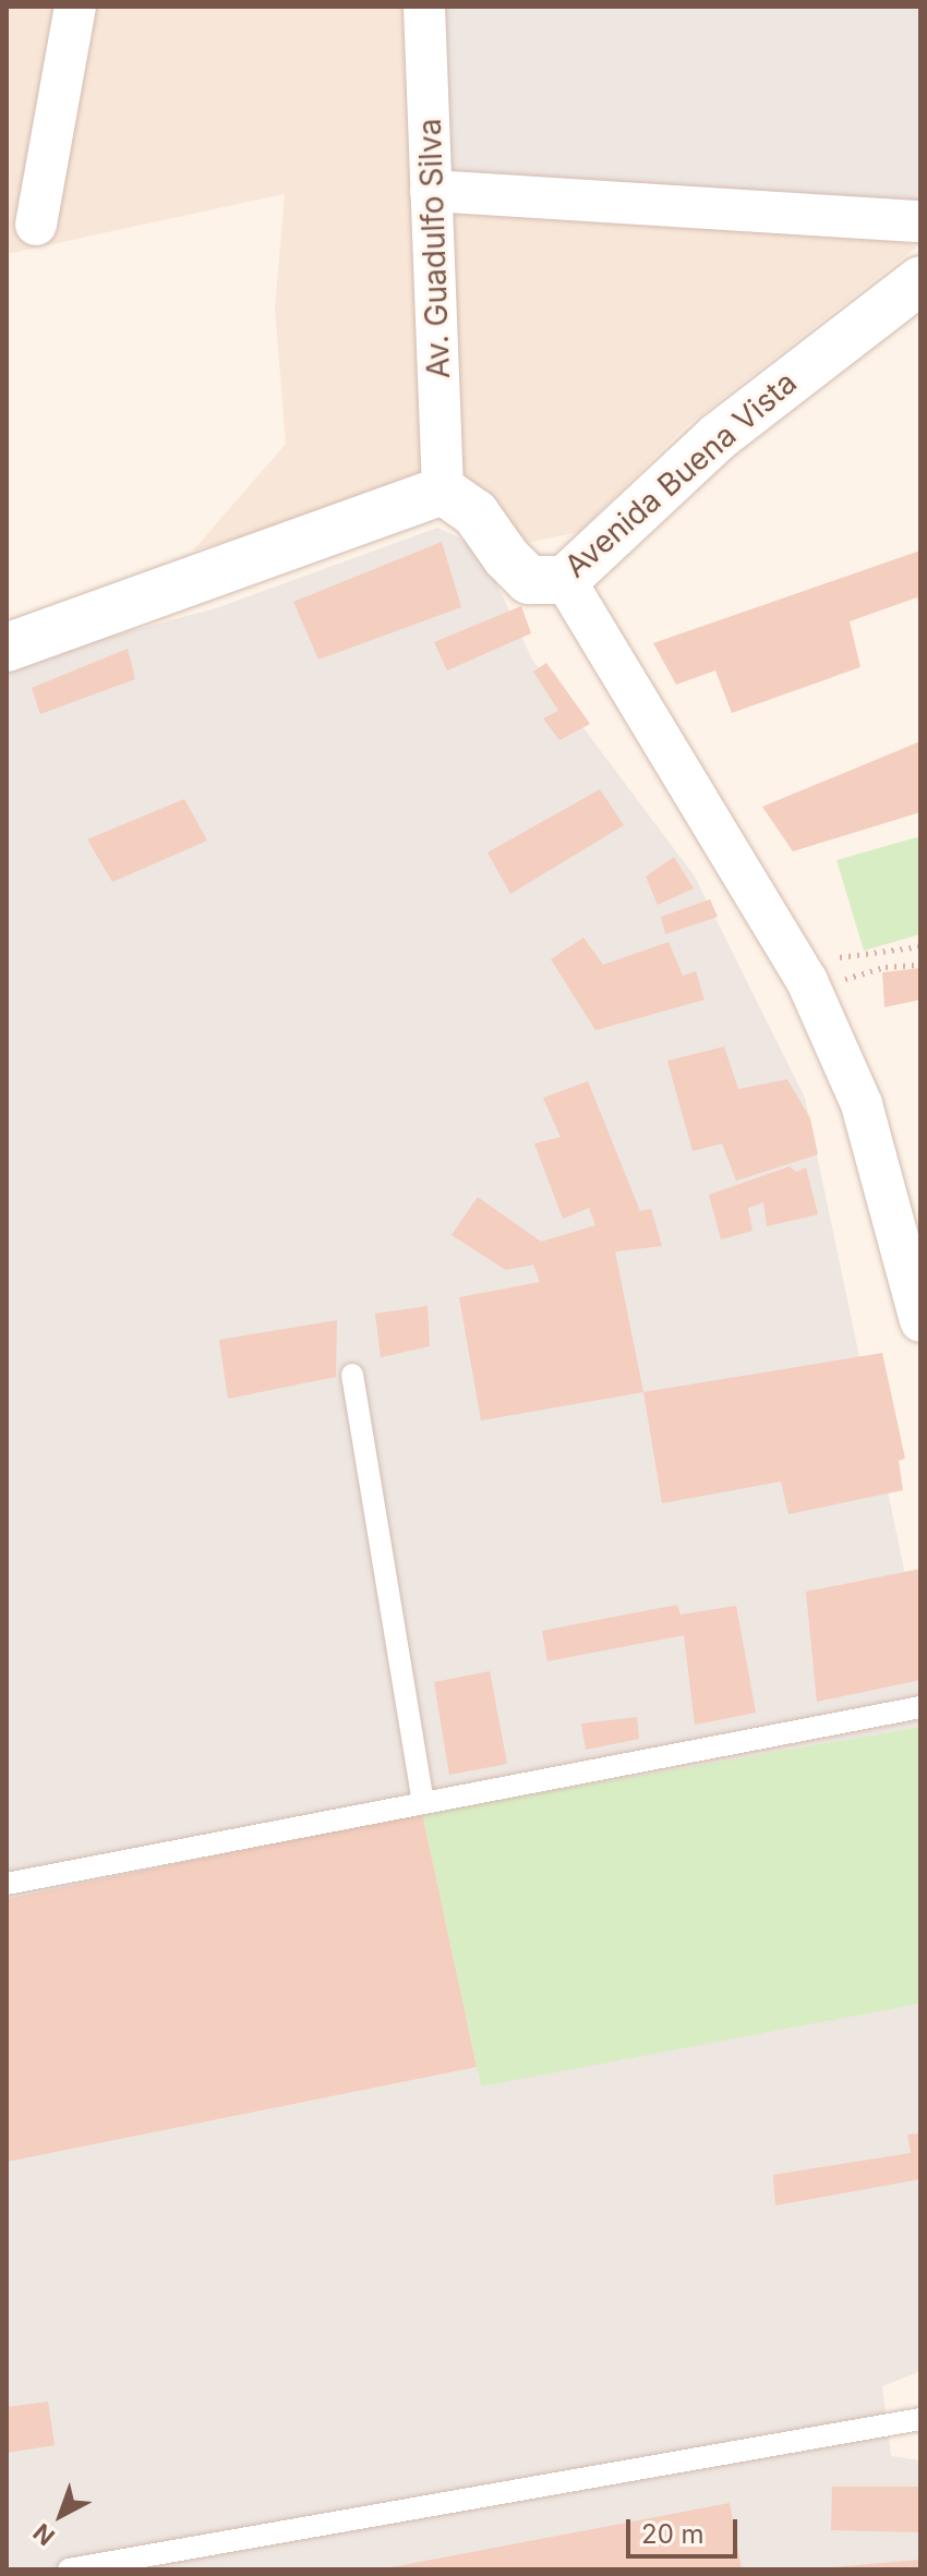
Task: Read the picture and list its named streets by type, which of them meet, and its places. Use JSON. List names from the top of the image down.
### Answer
{
  "streets": {
    "street": ["Av. Guadulfo Silva", "Avenida Buena Vista"]
  },
  "crossings": [
    ["Av. Guadulfo Silva", "Avenida Buena Vista"]
  ],
  "scale_bar": "20 m",
  "north": "bottom left"
}
